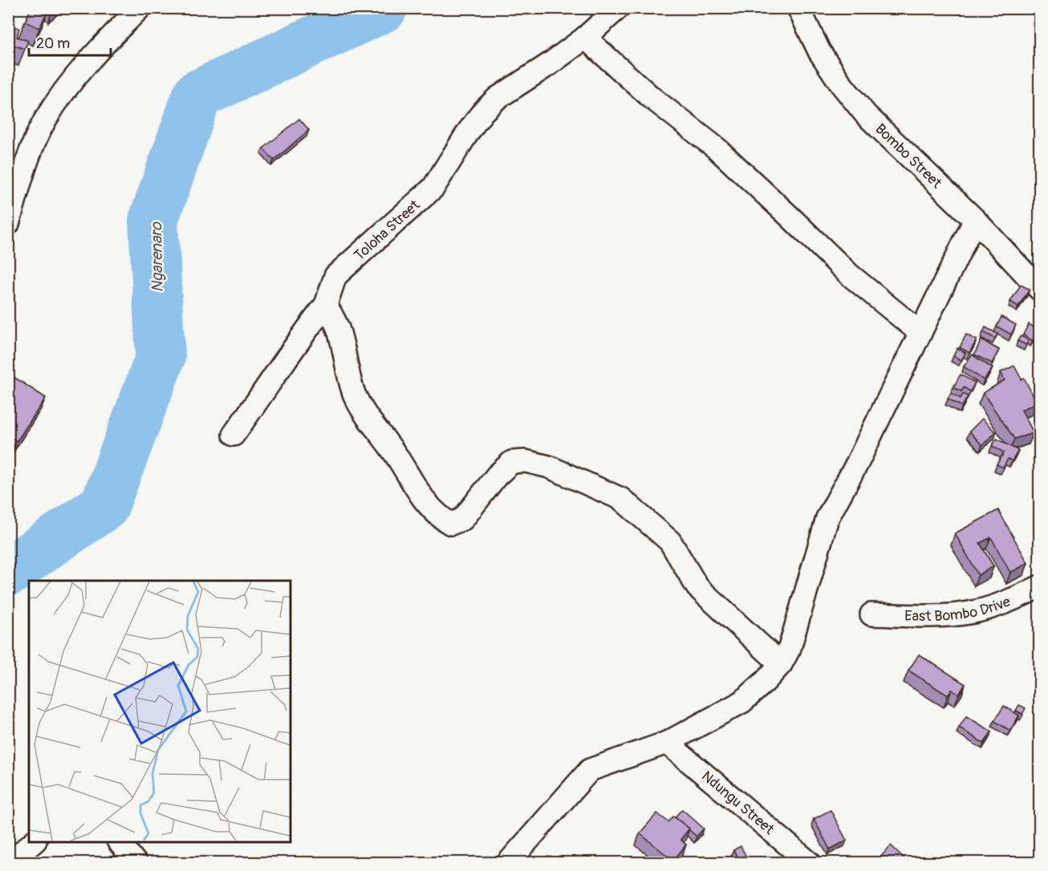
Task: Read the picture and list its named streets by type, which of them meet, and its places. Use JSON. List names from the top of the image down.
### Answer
{
  "streets": {
    "street": [
      "Bombo Street",
      "Toloha Street",
      "East Bombo Drive",
      "Ndungu Street"
    ]
  },
  "water": ["Ngarenaro"],
  "scale_bar": "20 m"
}
